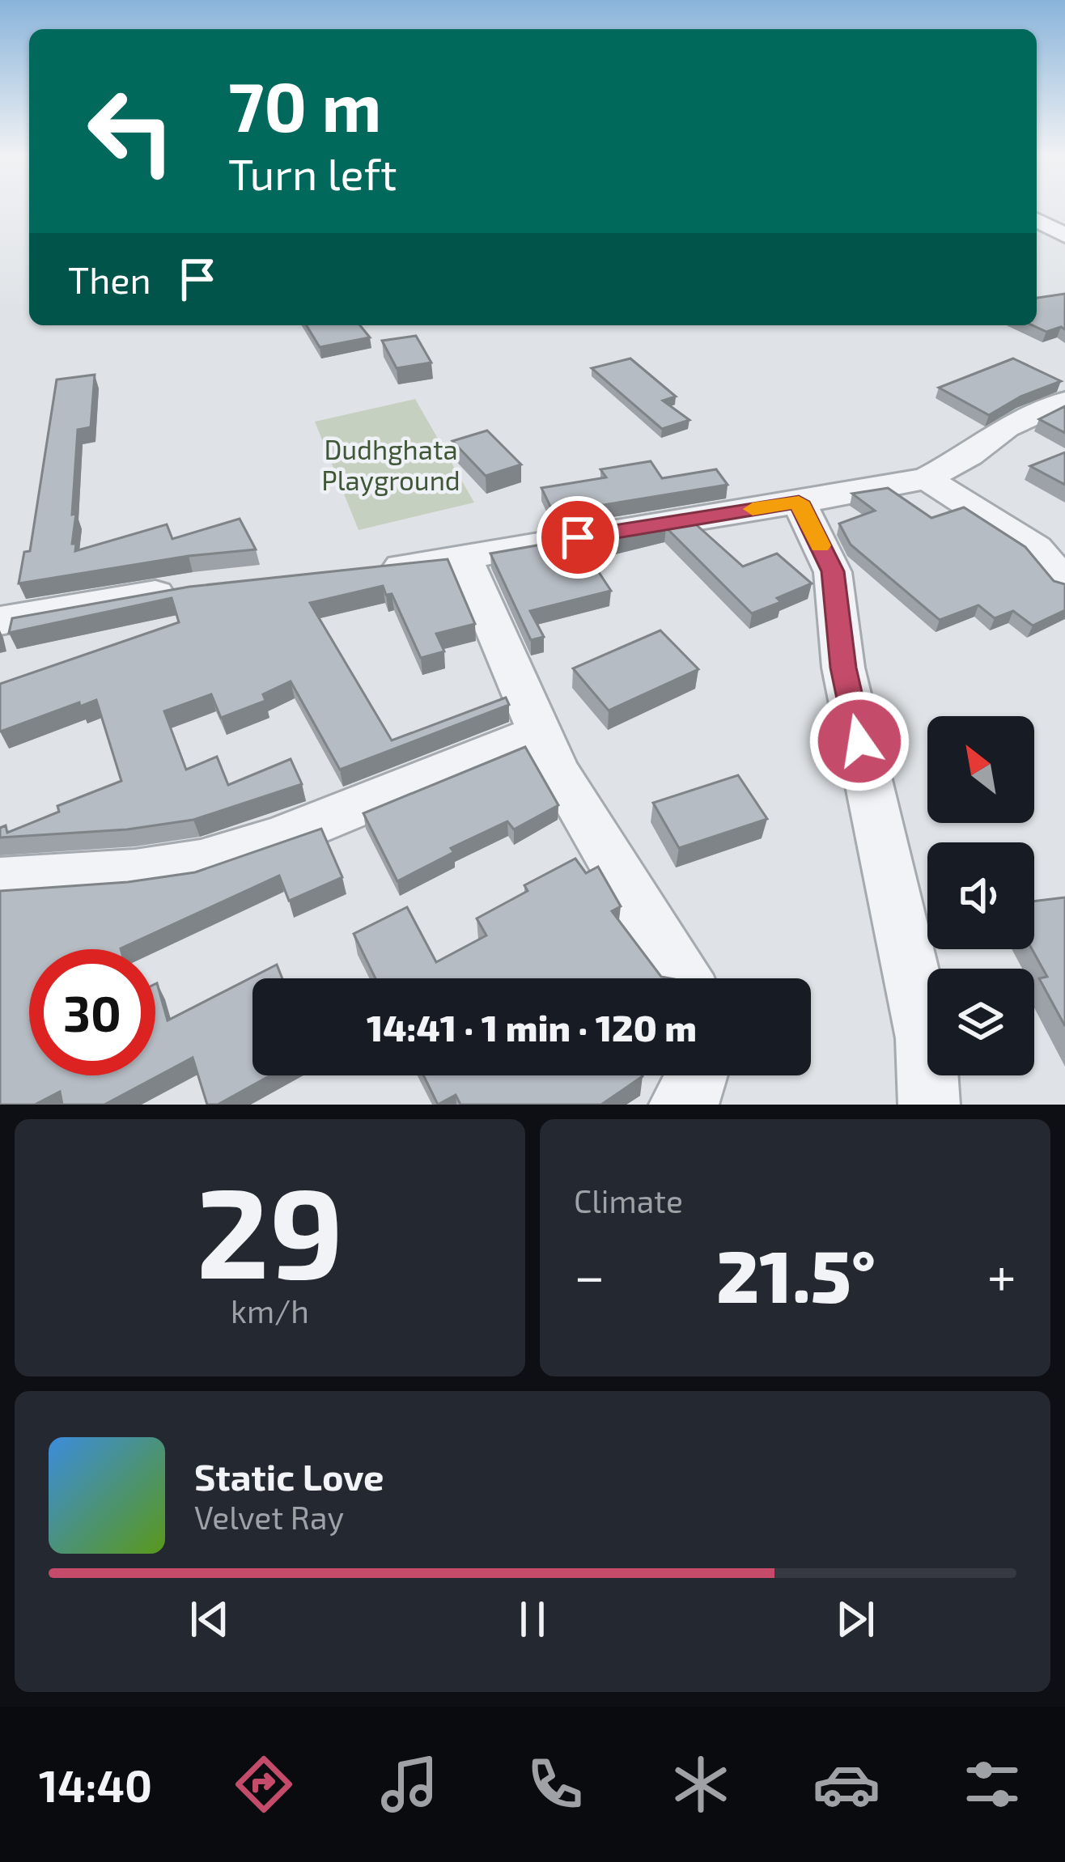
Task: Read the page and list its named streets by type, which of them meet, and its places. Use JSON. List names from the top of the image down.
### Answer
{
  "parks": ["Dudhghata Playground"],
  "north": "top left",
  "page": {
    "turn": ["70 m", "Turn left"],
    "then": "Then",
    "limit": "30",
    "trip": "14:41 · 1 min · 120 m",
    "tile": [
      ["29", "km/h"],
      "Climate"
    ],
    "heat": ["−", "21.5°", "+"],
    "song": ["Static Love", "Velvet Ray"],
    "tabs": "14:40"
  }
}
